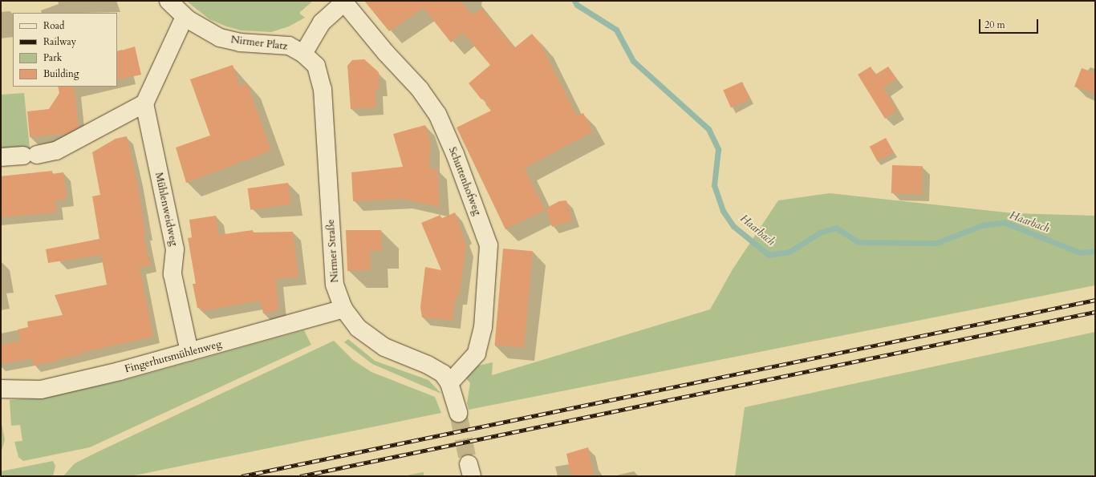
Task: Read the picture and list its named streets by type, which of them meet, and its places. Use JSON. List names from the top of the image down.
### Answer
{
  "streets": {
    "street": [
      "Nirmer Platz",
      "Schuttenhofweg",
      "Mühlenweidweg",
      "Nirmer Straße",
      "Fingerhutsmühlenweg"
    ]
  },
  "crossings": [
    ["Nirmer Platz", "Nirmer Straße"],
    ["Schuttenhofweg", "Nirmer Straße"],
    ["Mühlenweidweg", "Fingerhutsmühlenweg"],
    ["Nirmer Straße", "Fingerhutsmühlenweg"]
  ],
  "water": ["Haarbach"],
  "legend": [
    "Road",
    "Railway",
    "Park",
    "Building"
  ],
  "scale_bar": "20 m"
}
